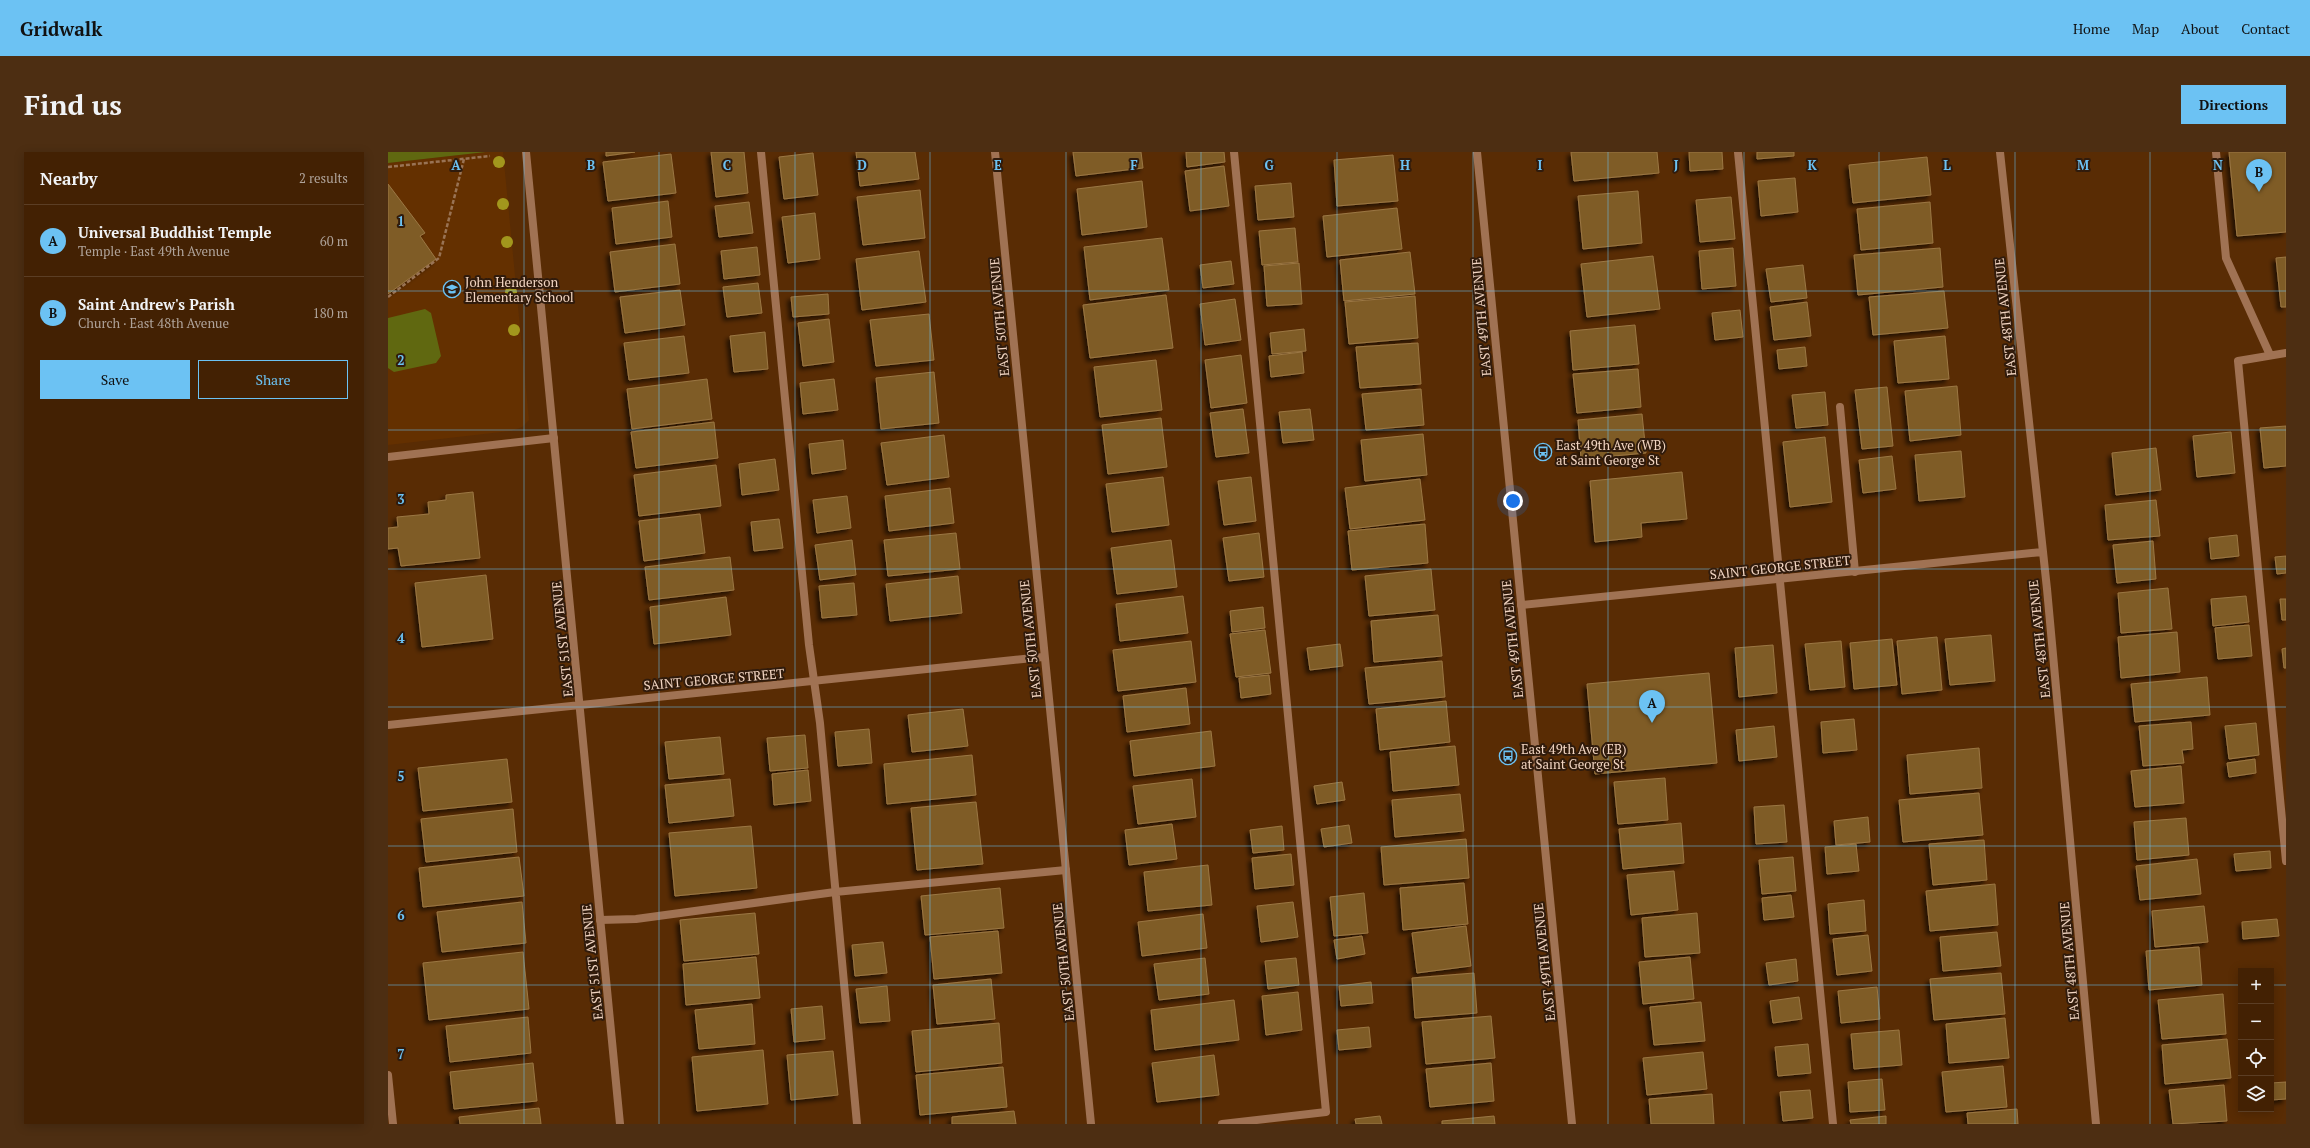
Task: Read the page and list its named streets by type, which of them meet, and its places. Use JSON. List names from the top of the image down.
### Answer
{
  "streets": {
    "street": [
      "EAST 50TH AVENUE",
      "EAST 49TH AVENUE",
      "EAST 48TH AVENUE",
      "SAINT GEORGE STREET",
      "EAST 51ST AVENUE"
    ]
  },
  "crossings": [
    ["EAST 50TH AVENUE", "SAINT GEORGE STREET"],
    ["EAST 49TH AVENUE", "SAINT GEORGE STREET"],
    ["EAST 48TH AVENUE", "SAINT GEORGE STREET"],
    ["SAINT GEORGE STREET", "EAST 51ST AVENUE"]
  ],
  "places": {
    "school or university": ["John Henderson Elementary School"],
    "bus stop": ["East 49th Ave (WB) at Saint George St", "East 49th Ave (EB) at Saint George St"]
  },
  "page": {
    "header": "Gridwalk",
    "nav": [
      "Home",
      "Map",
      "About",
      "Contact"
    ],
    "buttons": [
      "Directions",
      ["Save", "Share"]
    ],
    "title": "Find us",
    "heading": ["Nearby", "2 results"],
    "pins": ["B", "A"],
    "list": [
      {
        "mark": "A",
        "name": "Universal Buddhist Temple",
        "note": "Temple · East 49th Avenue",
        "value": "60 m"
      },
      {
        "mark": "B",
        "name": "Saint Andrew's Parish",
        "note": "Church · East 48th Avenue",
        "value": "180 m"
      }
    ],
    "map_buttons": ["+", "−"]
  },
  "grid": {
    "columns": [
      "A",
      "B",
      "C",
      "D",
      "E",
      "F",
      "G",
      "H",
      "I",
      "J",
      "K",
      "L",
      "M",
      "N"
    ],
    "rows": [
      "1",
      "2",
      "3",
      "4",
      "5",
      "6",
      "7"
    ]
  }
}
